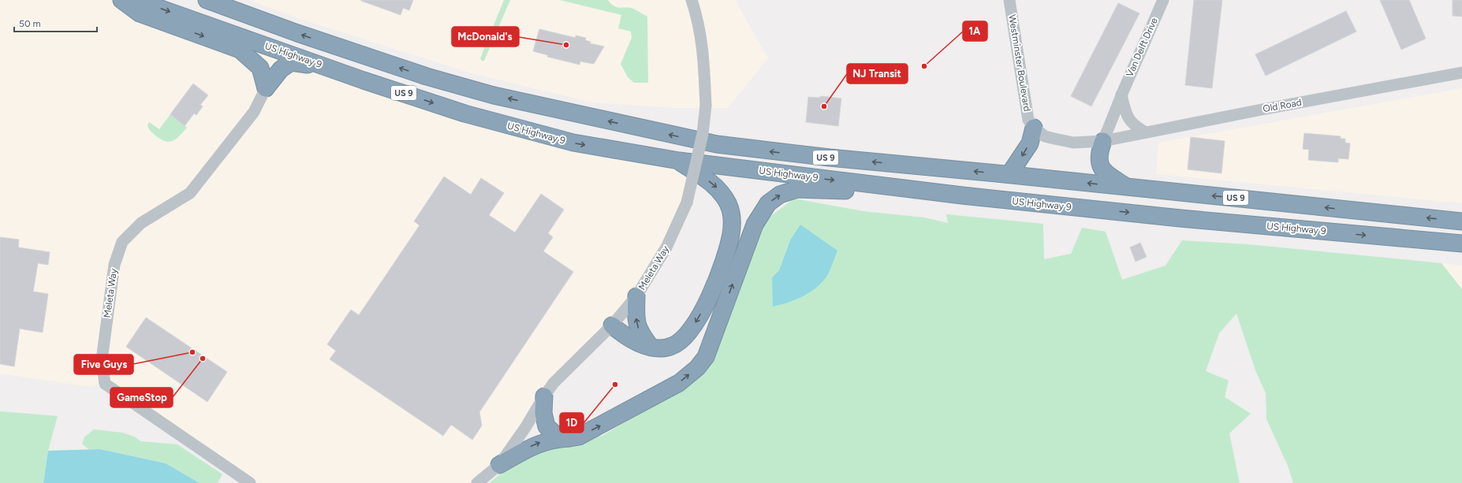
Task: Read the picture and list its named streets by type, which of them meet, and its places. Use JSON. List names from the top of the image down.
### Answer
{
  "streets": {
    "highway": ["US Highway 9", "US 9"],
    "street": [
      "Van Delft Drive",
      "Westminster Boulevard",
      "Old Road",
      "Meleta Way"
    ]
  },
  "crossings": [
    ["Van Delft Drive", "Westminster Boulevard"],
    ["Van Delft Drive", "Old Road"],
    ["Westminster Boulevard", "Old Road"]
  ],
  "places": [
    "McDonald's",
    "1A",
    "NJ Transit",
    "Five Guys",
    "GameStop",
    "1D"
  ],
  "scale_bar": "50 m"
}
